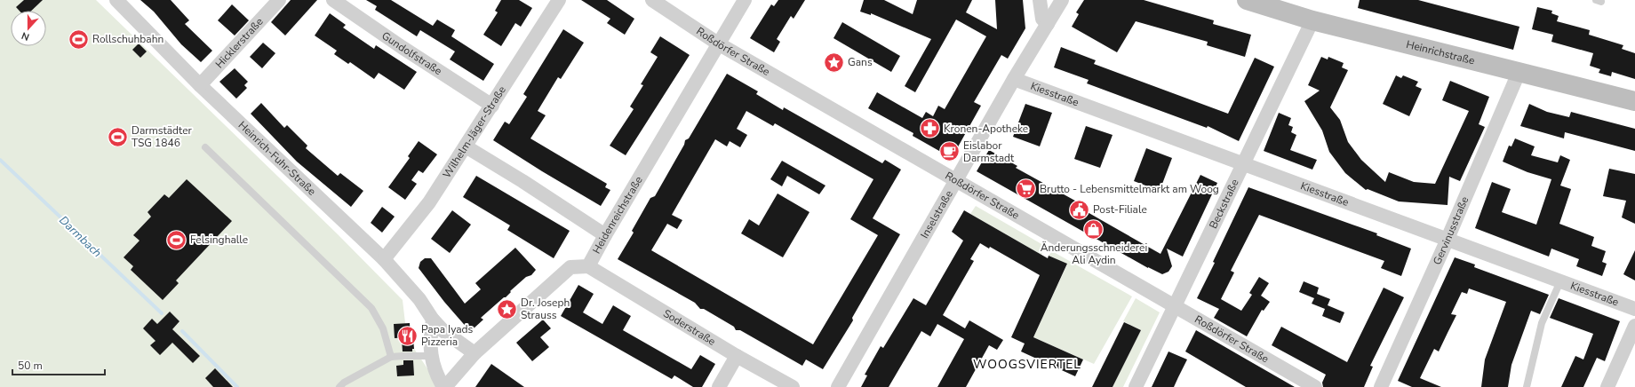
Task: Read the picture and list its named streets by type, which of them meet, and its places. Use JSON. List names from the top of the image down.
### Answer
{
  "streets": {
    "main road": ["Heinrichstraße"],
    "street": [
      "Hicklerstraße",
      "Roßdörfer Straße",
      "Gundolfstraße",
      "Kiesstraße",
      "Wilhelm-Jäger-Straße",
      "Heinrich-Fuhr-Straße",
      "Beckstraße",
      "Heidenreichstraße",
      "Inselstraße",
      "Gervinusstraße",
      "Soderstraße"
    ]
  },
  "crossings": [
    ["Hicklerstraße", "Heinrich-Fuhr-Straße"],
    ["Roßdörfer Straße", "Beckstraße"],
    ["Roßdörfer Straße", "Heidenreichstraße"],
    ["Roßdörfer Straße", "Inselstraße"],
    ["Heinrichstraße", "Beckstraße"],
    ["Heinrichstraße", "Gervinusstraße"],
    ["Gundolfstraße", "Wilhelm-Jäger-Straße"],
    ["Kiesstraße", "Beckstraße"],
    ["Kiesstraße", "Inselstraße"],
    ["Kiesstraße", "Gervinusstraße"],
    ["Wilhelm-Jäger-Straße", "Heinrich-Fuhr-Straße"],
    ["Heinrich-Fuhr-Straße", "Heidenreichstraße"],
    ["Heidenreichstraße", "Soderstraße"]
  ],
  "districts": ["WOOGSVIERTEL"],
  "water": ["Darmbach"],
  "places": {
    "sports": ["Rollschuhbahn", "Darmstädter TSG 1846", "Felsinghalle"],
    "place": ["Gans", "Dr. Joseph Strauss"],
    "pharmacy": ["Kronen-Apotheke"],
    "cafe": ["Eislabor Darmstadt"],
    "supermarket": ["Brutto - Lebensmittelmarkt am Woog"],
    "public building": ["Post-Filiale"],
    "shop": ["Änderungsschneiderei Ali Aydin"],
    "restaurant": ["Papa Iyads Pizzeria"]
  },
  "scale_bar": "50 m",
  "north": "bottom"
}
